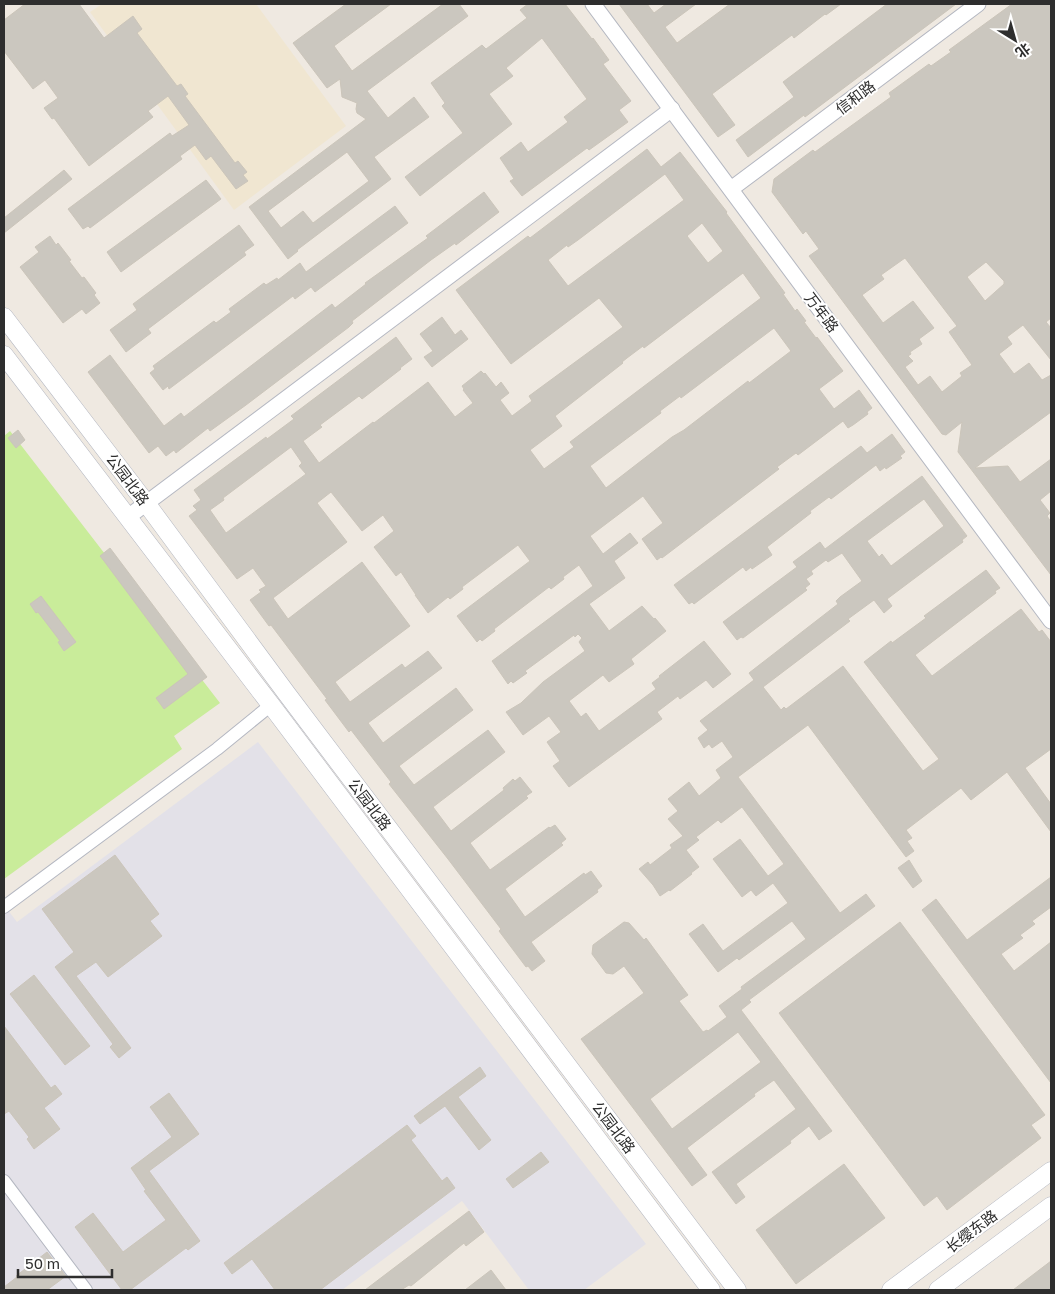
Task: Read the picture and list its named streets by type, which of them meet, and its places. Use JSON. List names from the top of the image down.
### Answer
{
  "streets": {
    "main road": ["公园北路", "长缨东路"],
    "street": ["信和路", "万年路"]
  },
  "crossings": [
    ["信和路", "万年路"]
  ],
  "scale_bar": "50 m",
  "north": "bottom right"
}
